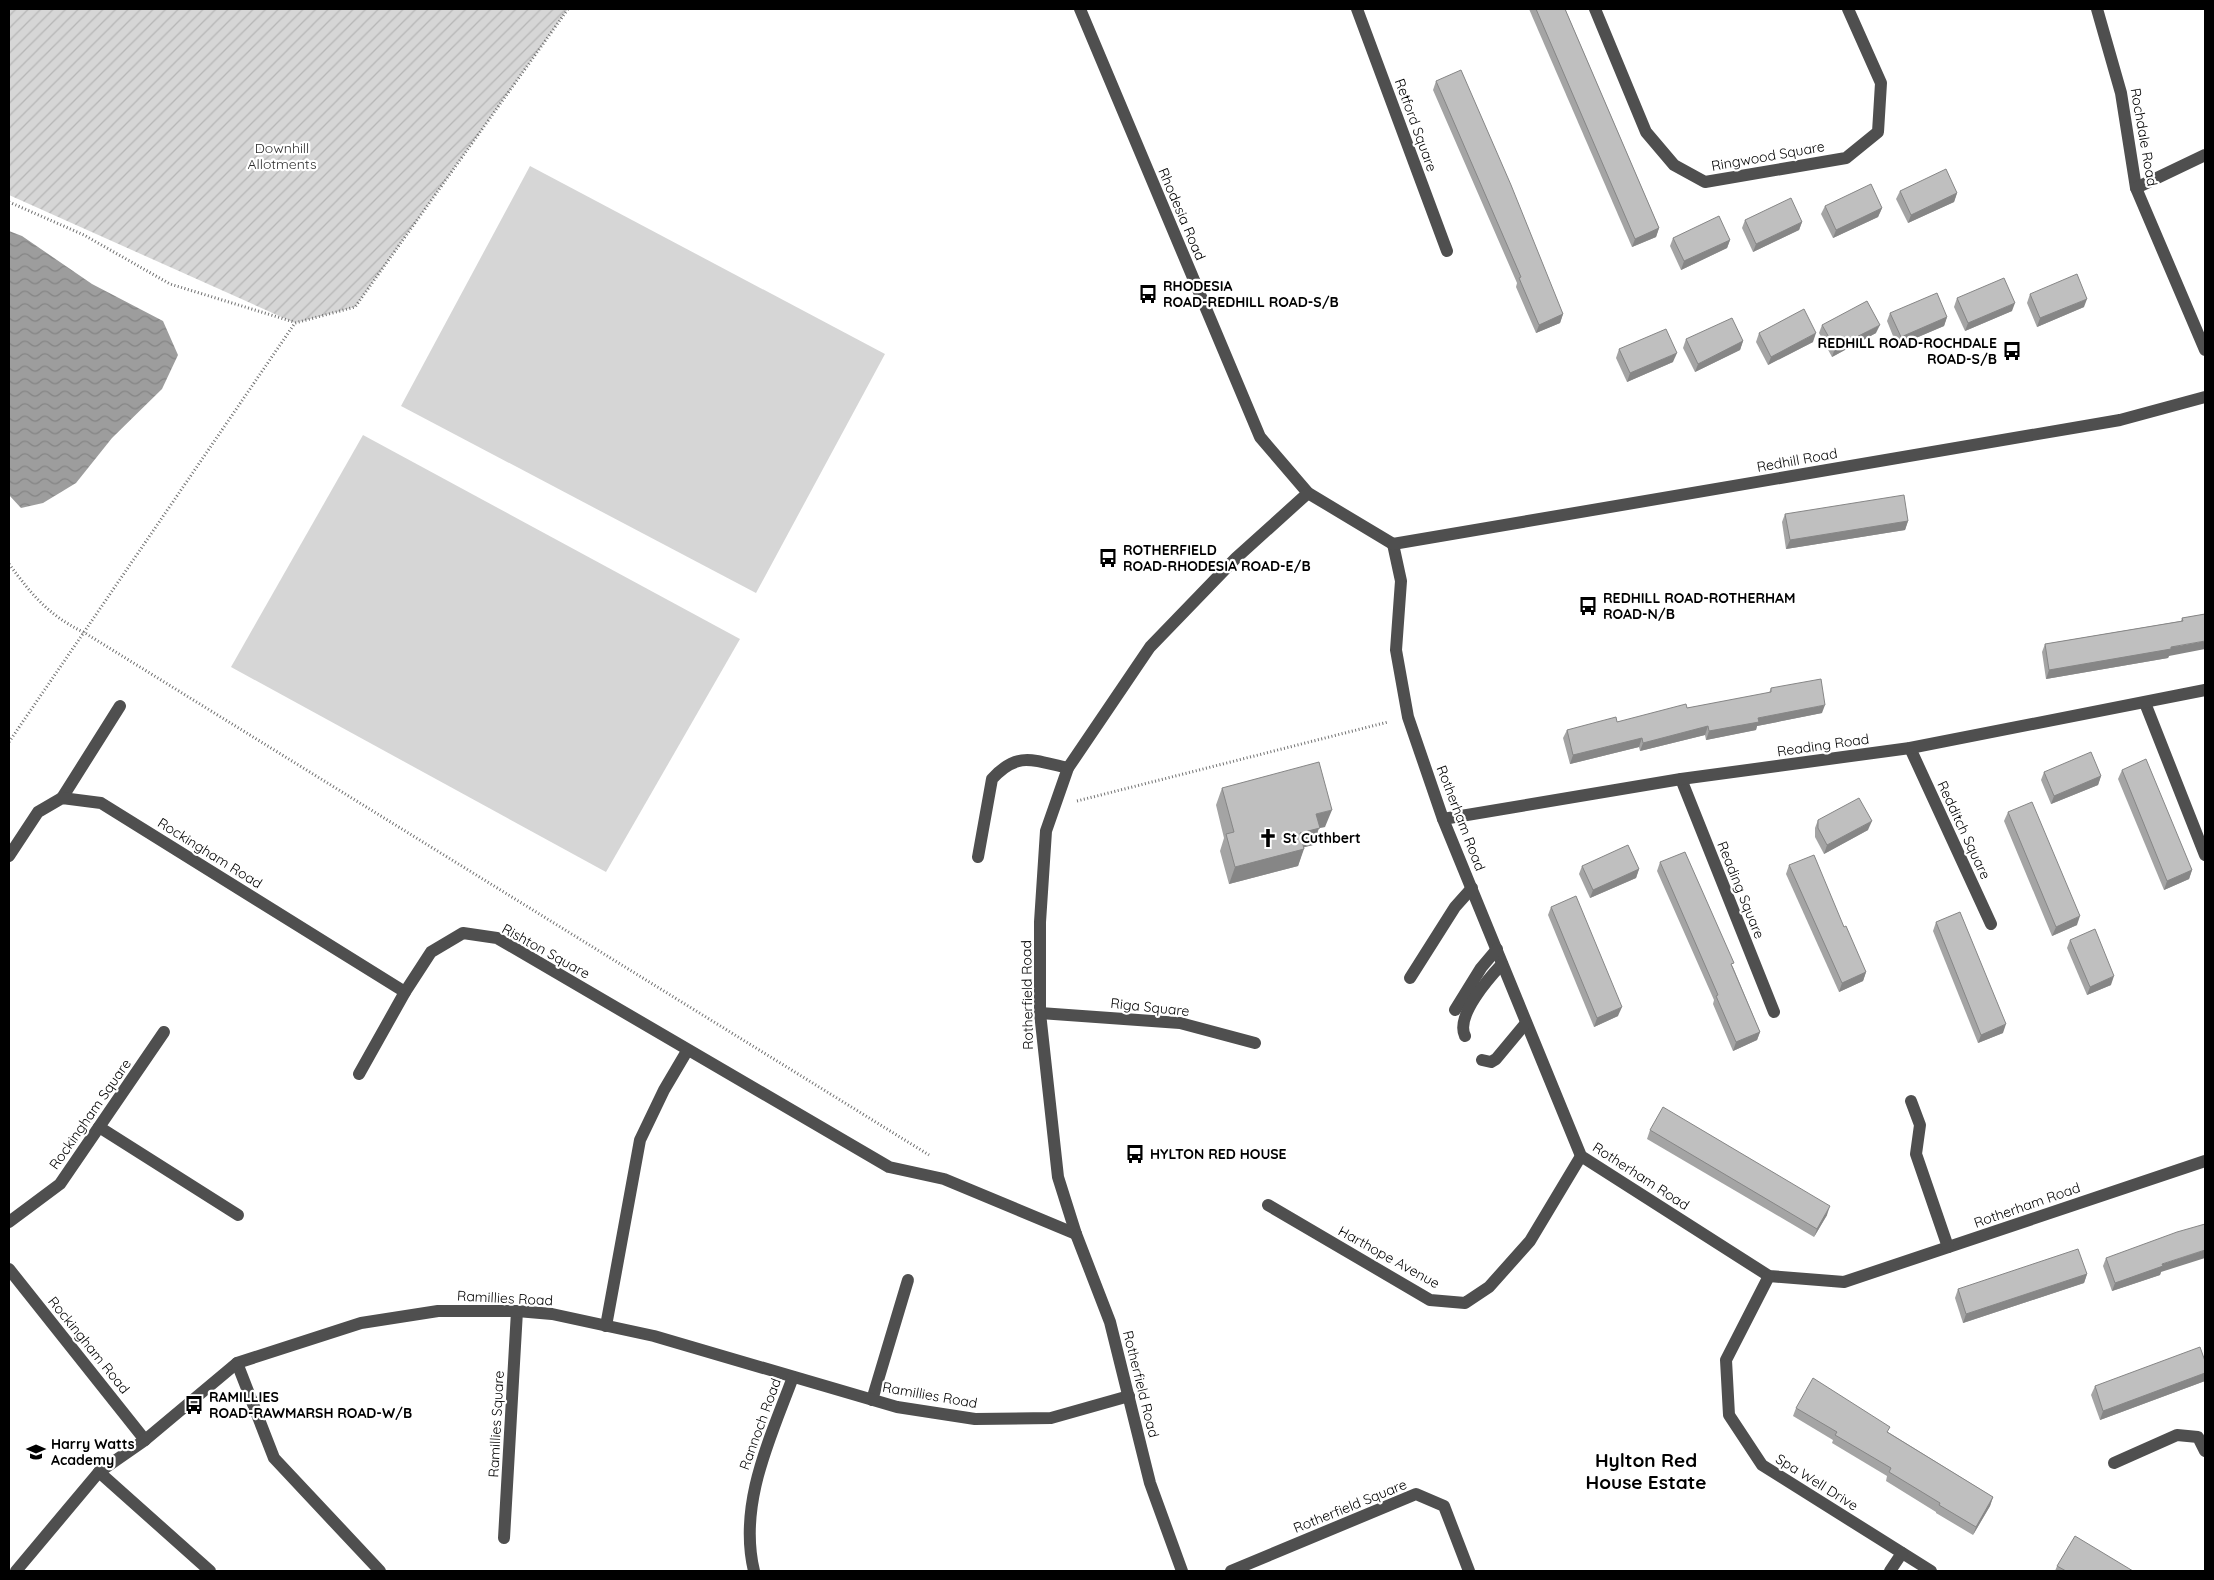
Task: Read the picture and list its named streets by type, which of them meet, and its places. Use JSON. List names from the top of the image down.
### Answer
{
  "streets": {
    "street": [
      "Retford Square",
      "Rochdale Road",
      "Ringwood Square",
      "Rhodesia Road",
      "Redhill Road",
      "Reading Road",
      "Rotherham Road",
      "Redditch Square",
      "Rockingham Road",
      "Reading Square",
      "Rishton Square",
      "Rotherfield Road",
      "Riga Square",
      "Rockingham Square",
      "Harthope Avenue",
      "Ramillies Road",
      "Ramillies Square",
      "Rannoch Road",
      "Spa Well Drive",
      "Rotherfield Square"
    ]
  },
  "crossings": [
    ["Rhodesia Road", "Redhill Road"],
    ["Rhodesia Road", "Rotherham Road"],
    ["Rhodesia Road", "Rotherfield Road"],
    ["Redhill Road", "Rotherham Road"],
    ["Reading Road", "Rotherham Road"],
    ["Reading Road", "Redditch Square"],
    ["Reading Road", "Reading Square"],
    ["Rotherham Road", "Harthope Avenue"],
    ["Rotherham Road", "Spa Well Drive"],
    ["Rockingham Road", "Rishton Square"],
    ["Rockingham Road", "Ramillies Road"],
    ["Rishton Square", "Rotherfield Road"],
    ["Rotherfield Road", "Riga Square"],
    ["Rotherfield Road", "Ramillies Road"],
    ["Ramillies Road", "Ramillies Square"],
    ["Ramillies Road", "Rannoch Road"]
  ],
  "districts": ["Hylton Red House Estate"],
  "parks": ["Downhill Allotments"],
  "places": {
    "bus stop": [
      "RHODESIA ROAD-REDHILL ROAD-S/B",
      "REDHILL ROAD-ROCHDALE ROAD-S/B",
      "ROTHERFIELD ROAD-RHODESIA ROAD-E/B",
      "REDHILL ROAD-ROTHERHAM ROAD-N/B",
      "HYLTON RED HOUSE",
      "RAMILLIES ROAD-RAWMARSH ROAD-W/B"
    ],
    "church": ["St Cuthbert"],
    "school or university": ["Harry Watts Academy"]
  }
}
